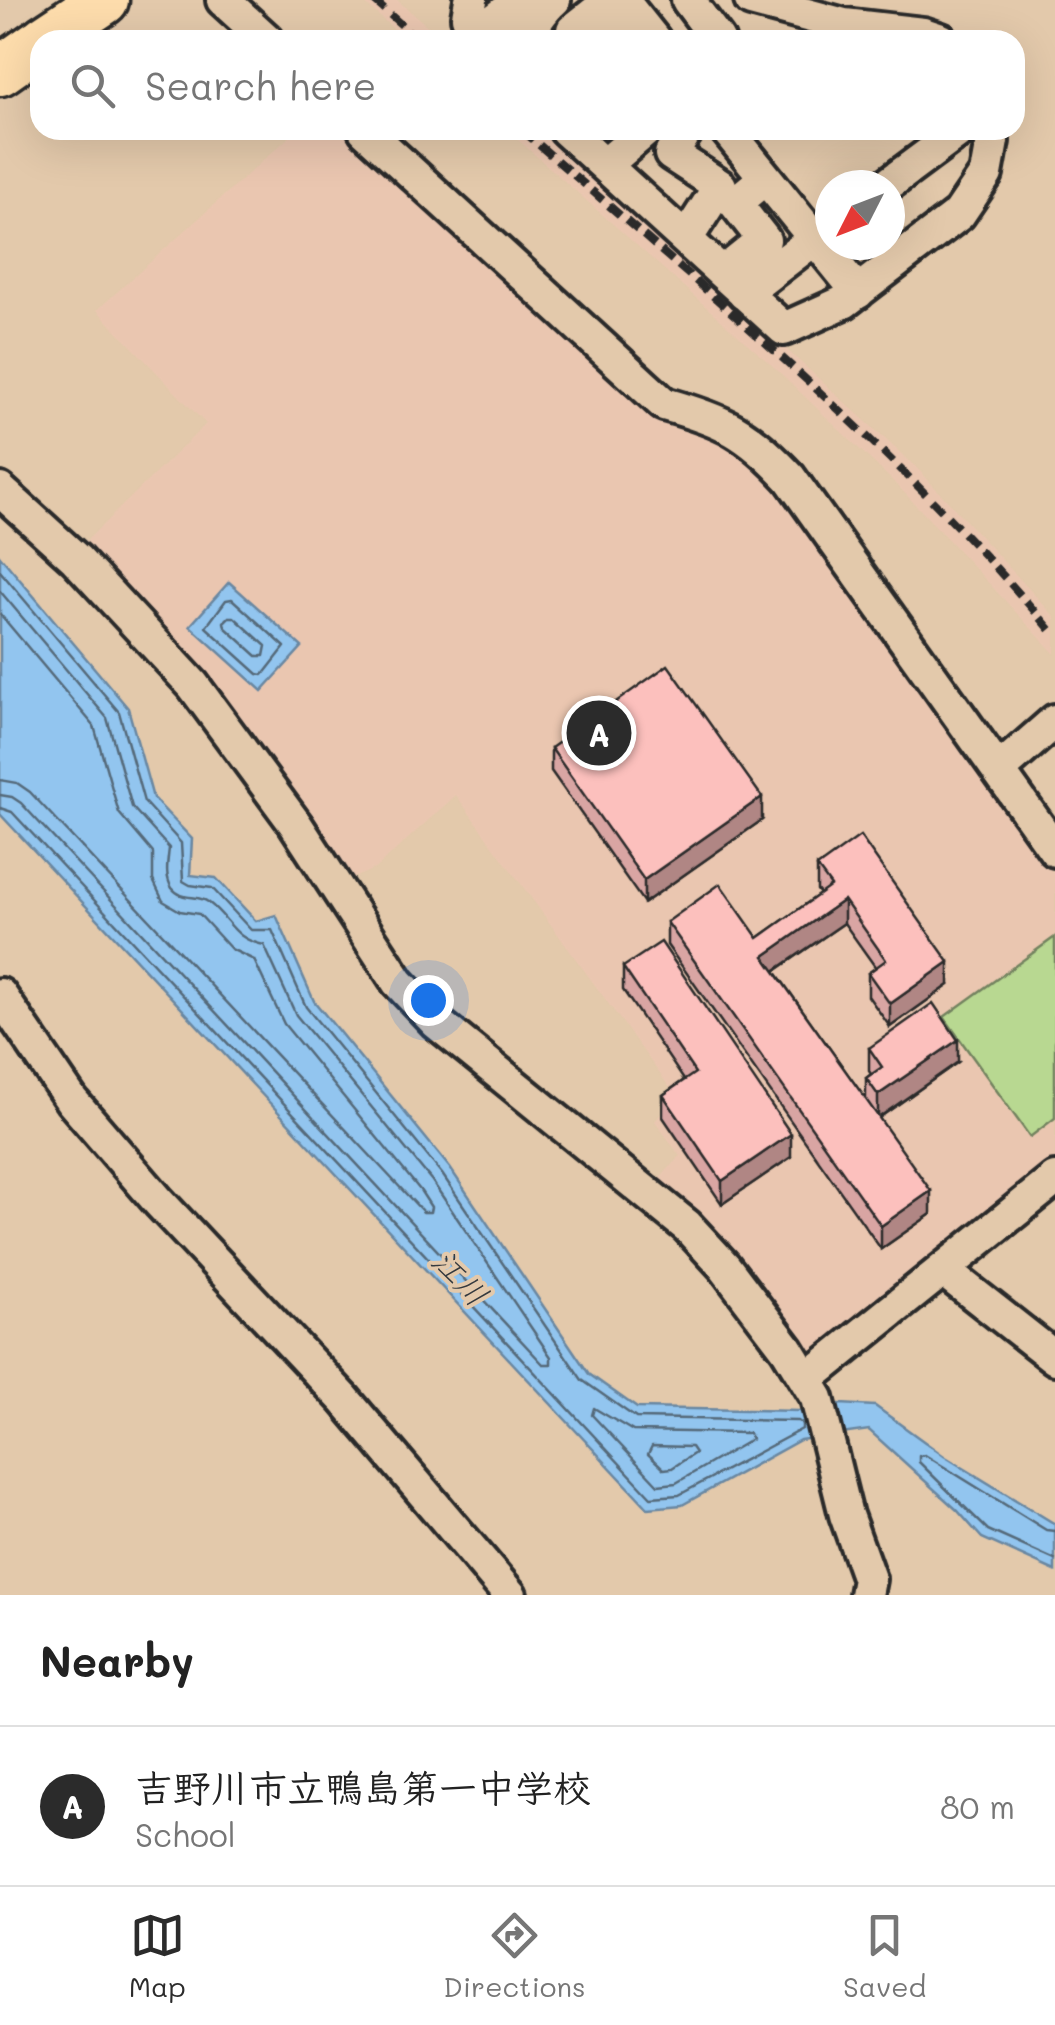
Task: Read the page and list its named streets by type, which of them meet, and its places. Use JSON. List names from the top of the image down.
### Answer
{
  "water": ["江川"],
  "north": "bottom left",
  "page": {
    "search": "Search here",
    "pins": "A",
    "heading": "Nearby",
    "list": [
      {
        "mark": "A",
        "name": "吉野川市立鴨島第一中学校",
        "note": "School",
        "value": "80 m"
      }
    ],
    "nav": ["Map", "Directions", "Saved"]
  }
}
